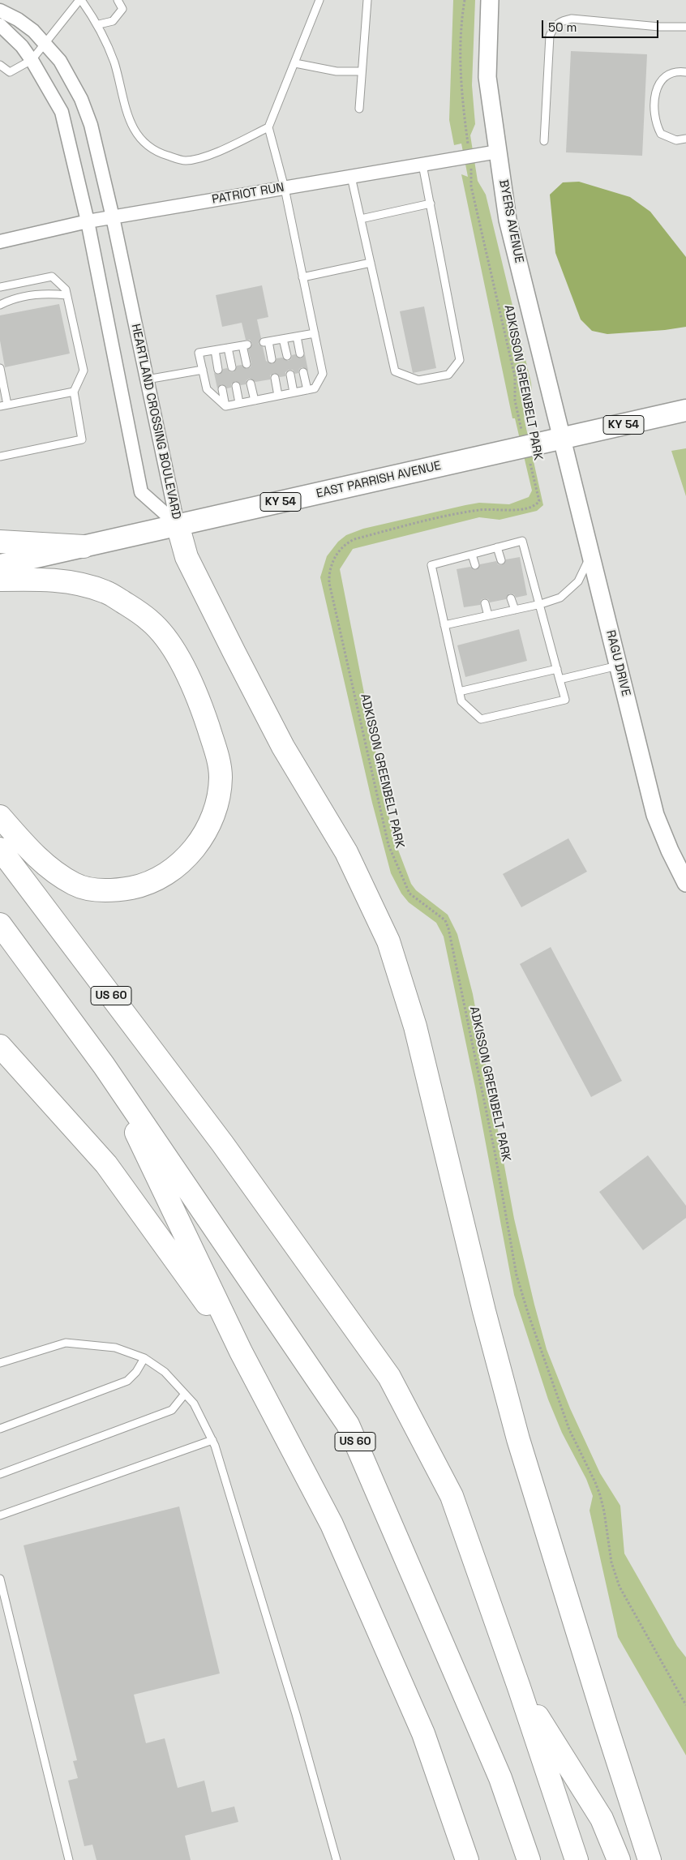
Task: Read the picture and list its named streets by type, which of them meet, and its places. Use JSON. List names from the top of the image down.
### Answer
{
  "streets": {
    "highway": ["US 60"],
    "main road": ["KY 54", "EAST PARRISH AVENUE"],
    "street": [
      "PATRIOT RUN",
      "BYERS AVENUE",
      "HEARTLAND CROSSING BOULEVARD",
      "RAGU DRIVE"
    ],
    "path": ["ADKISSON GREENBELT PARK"]
  },
  "crossings": [
    ["PATRIOT RUN", "BYERS AVENUE"],
    ["PATRIOT RUN", "ADKISSON GREENBELT PARK"],
    ["PATRIOT RUN", "HEARTLAND CROSSING BOULEVARD"],
    ["BYERS AVENUE", "EAST PARRISH AVENUE"],
    ["BYERS AVENUE", "RAGU DRIVE"],
    ["ADKISSON GREENBELT PARK", "EAST PARRISH AVENUE"],
    ["HEARTLAND CROSSING BOULEVARD", "EAST PARRISH AVENUE"],
    ["EAST PARRISH AVENUE", "RAGU DRIVE"]
  ],
  "scale_bar": "50 m"
}
